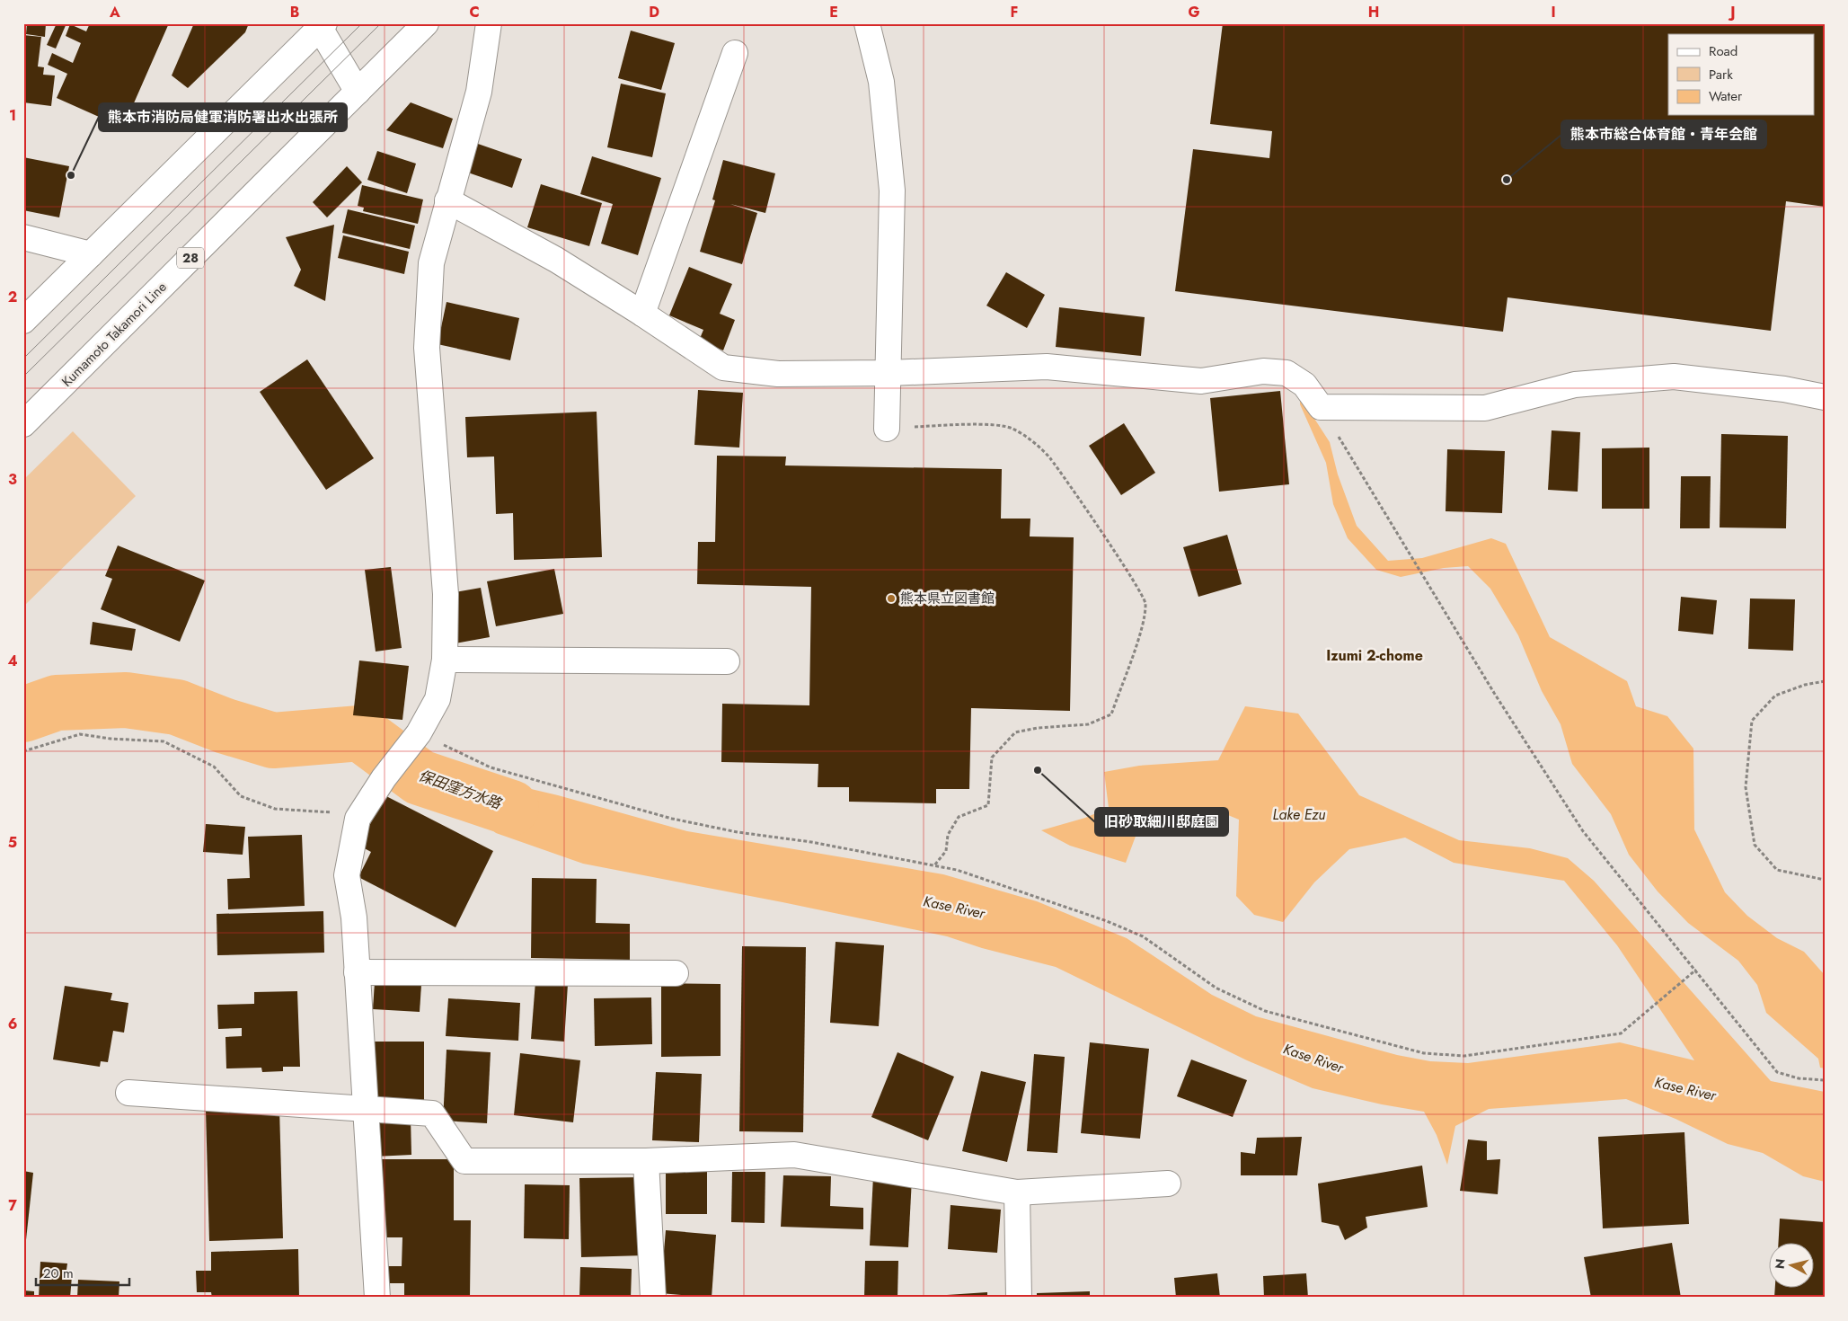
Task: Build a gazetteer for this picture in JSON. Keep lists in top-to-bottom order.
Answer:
{
  "streets": {
    "street": ["28", "Kumamoto Takamori Line"]
  },
  "crossings": [
    ["28", "Kumamoto Takamori Line"]
  ],
  "districts": ["Izumi 2-chome"],
  "water": ["保田窪方水路", "Lake Ezu", "Kase River"],
  "places": [
    "熊本市消防局健軍消防署出水出張所",
    "熊本市総合体育館・青年会館",
    "熊本県立図書館",
    "旧砂取細川邸庭園"
  ],
  "legend": ["Road", "Park", "Water"],
  "scale_bar": "20 m",
  "north": "left",
  "grid": {
    "columns": [
      "A",
      "B",
      "C",
      "D",
      "E",
      "F",
      "G",
      "H",
      "I",
      "J"
    ],
    "rows": [
      "1",
      "2",
      "3",
      "4",
      "5",
      "6",
      "7"
    ]
  }
}
